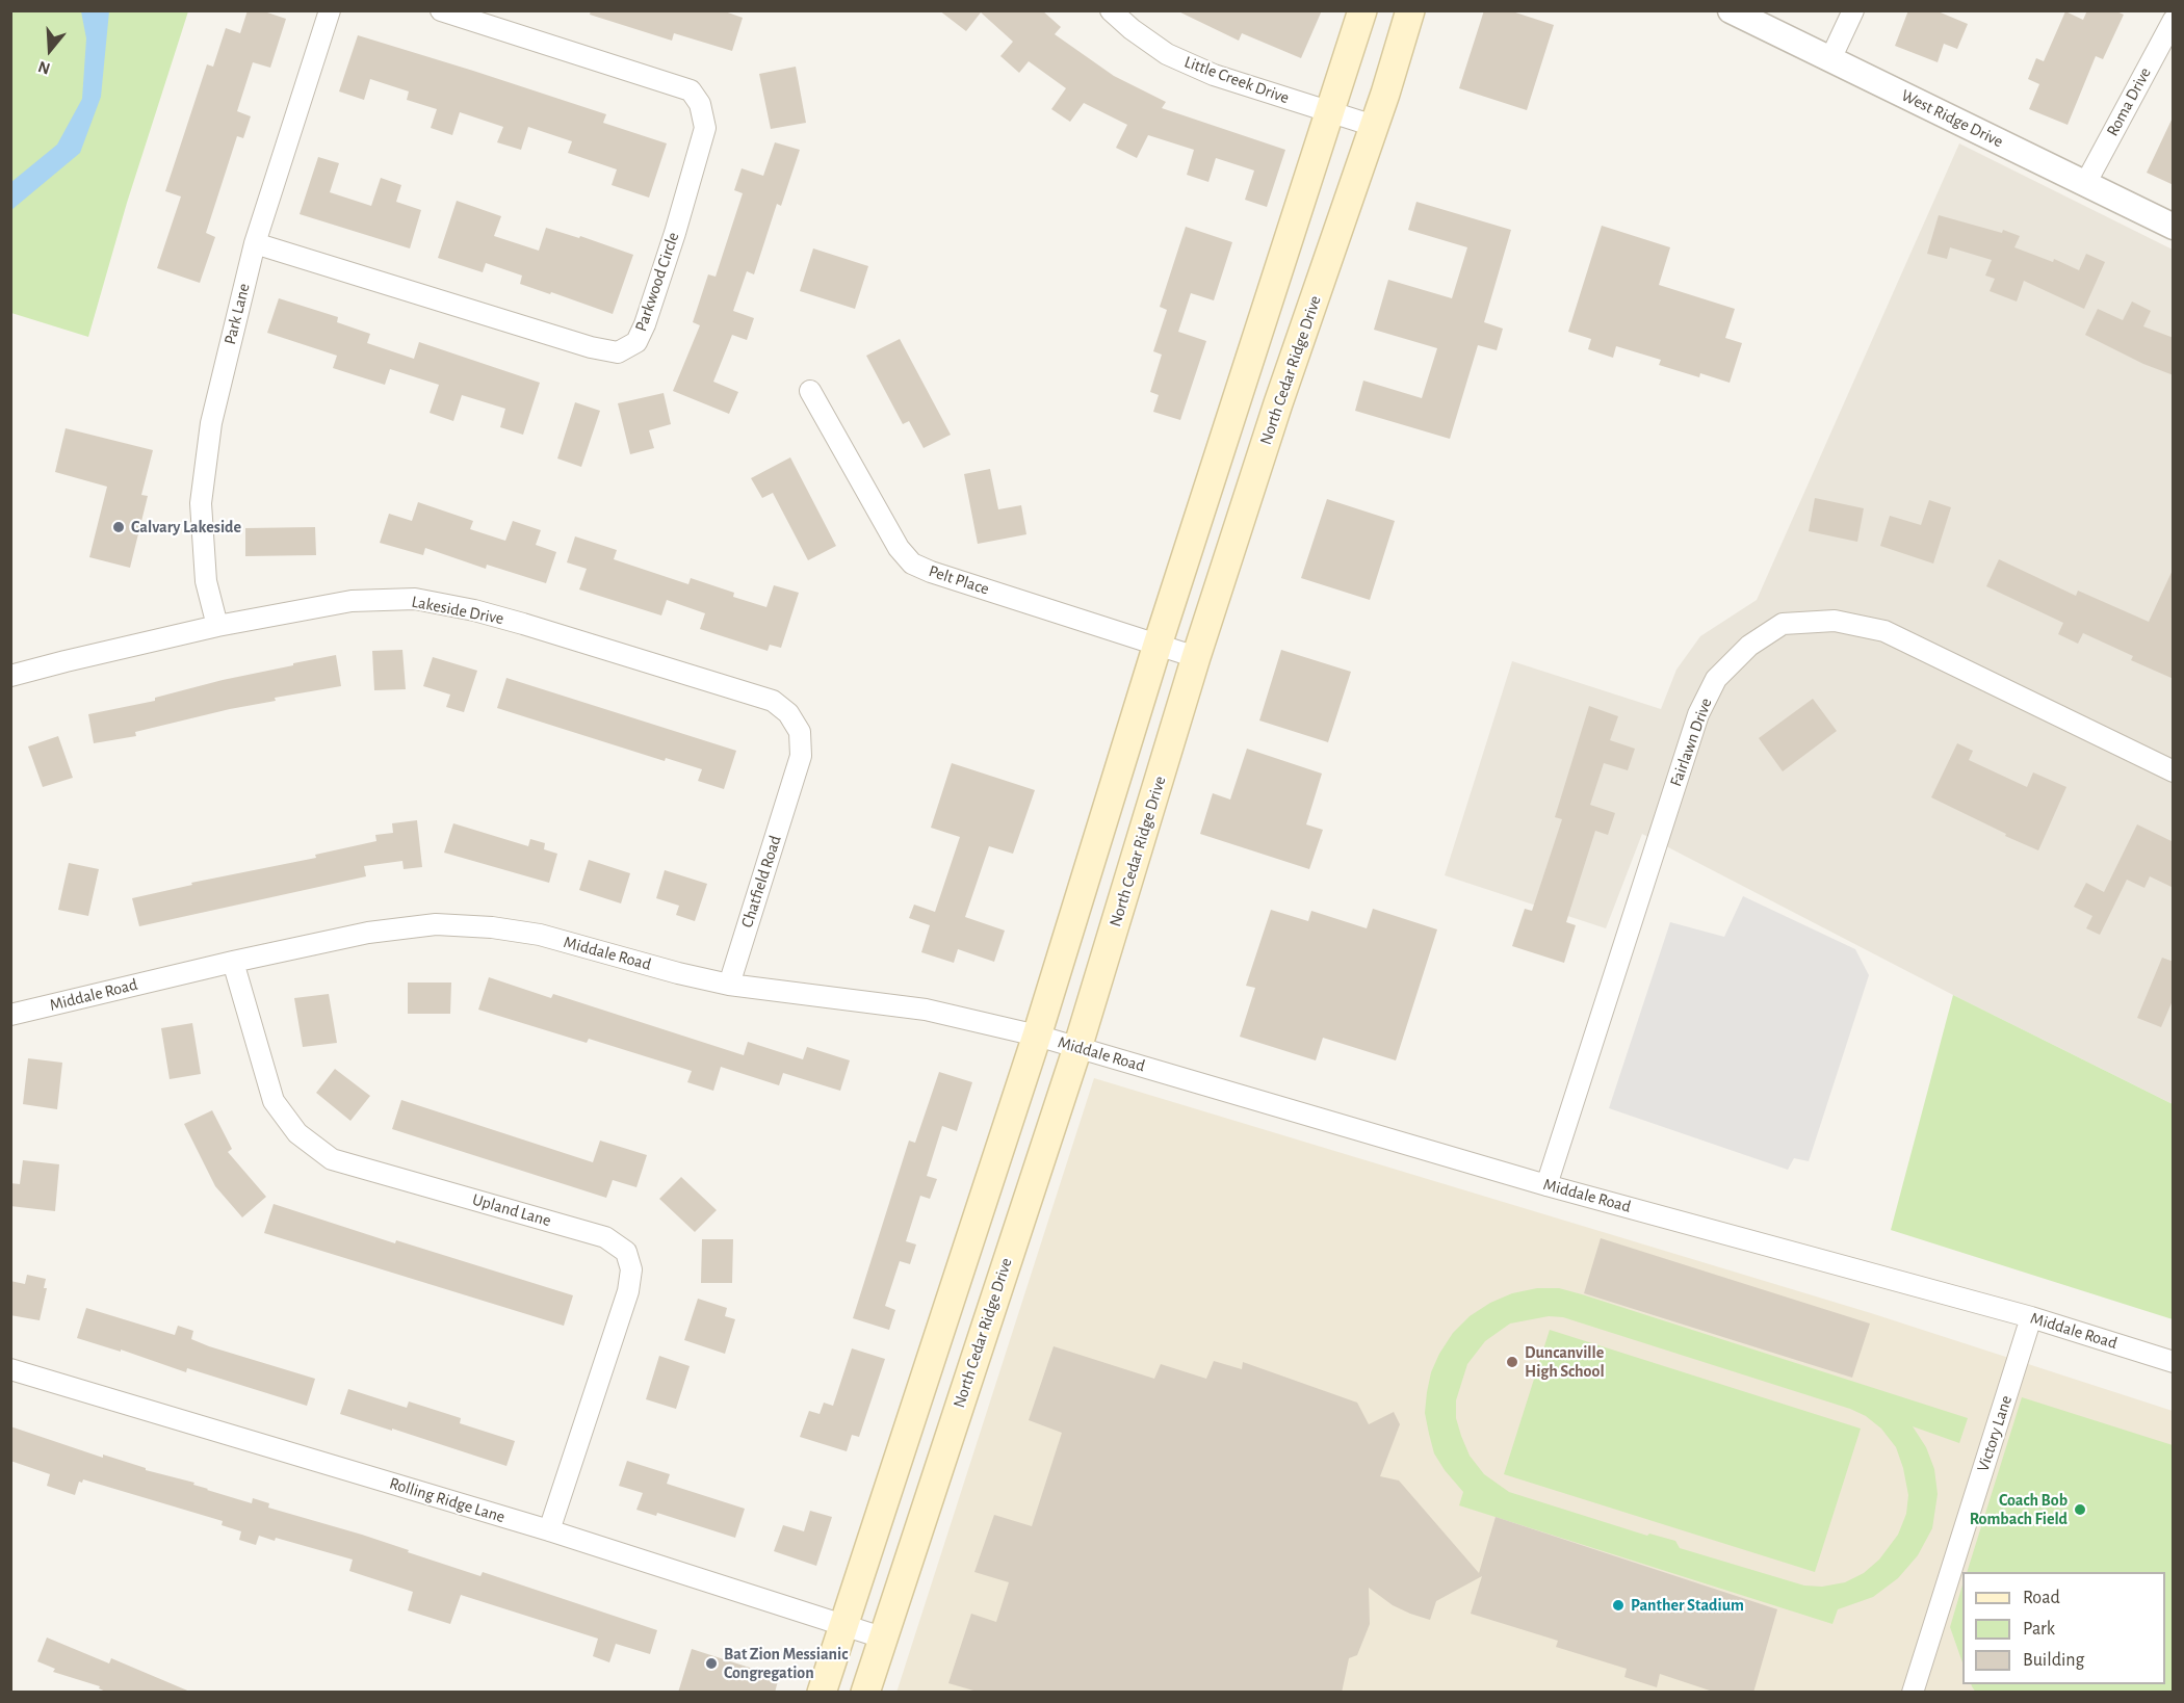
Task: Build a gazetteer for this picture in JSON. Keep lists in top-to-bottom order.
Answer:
{
  "streets": {
    "main road": ["North Cedar Ridge Drive"],
    "street": [
      "Little Creek Drive",
      "Roma Drive",
      "West Ridge Drive",
      "Parkwood Circle",
      "Park Lane",
      "Pelt Place",
      "Lakeside Drive",
      "Fairlawn Drive",
      "Chatfield Road",
      "Middale Road",
      "Upland Lane",
      "Victory Lane",
      "Rolling Ridge Lane"
    ]
  },
  "crossings": [
    ["Little Creek Drive", "North Cedar Ridge Drive"],
    ["Roma Drive", "West Ridge Drive"],
    ["Parkwood Circle", "Park Lane"],
    ["Park Lane", "Lakeside Drive"],
    ["North Cedar Ridge Drive", "Pelt Place"],
    ["North Cedar Ridge Drive", "Middale Road"],
    ["North Cedar Ridge Drive", "Rolling Ridge Lane"],
    ["Lakeside Drive", "Chatfield Road"],
    ["Fairlawn Drive", "Middale Road"],
    ["Chatfield Road", "Middale Road"],
    ["Middale Road", "Upland Lane"],
    ["Middale Road", "Victory Lane"],
    ["Upland Lane", "Rolling Ridge Lane"]
  ],
  "places": [
    "Calvary Lakeside",
    "Duncanville High School",
    "Coach Bob Rombach Field",
    "Panther Stadium",
    "Bat Zion Messianic Congregation"
  ],
  "legend": ["Road", "Park", "Building"],
  "north": "bottom"
}
